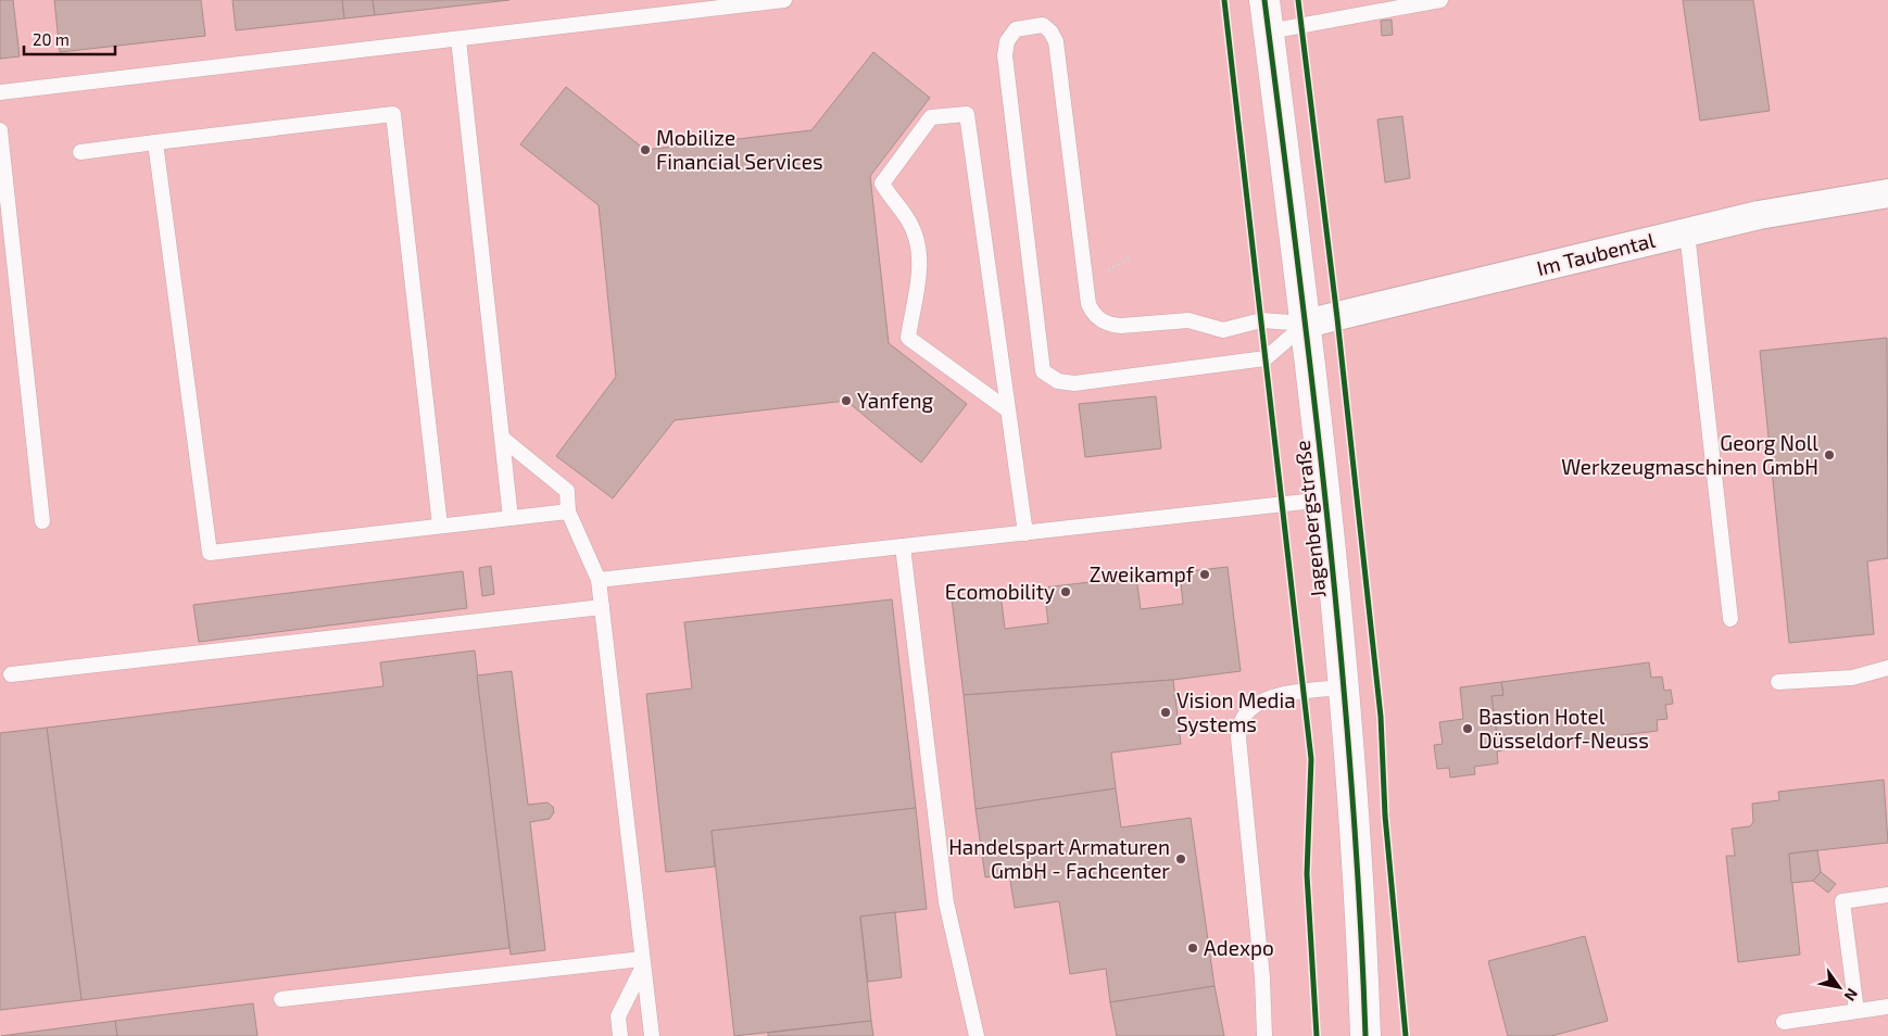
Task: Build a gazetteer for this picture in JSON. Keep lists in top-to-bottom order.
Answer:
{
  "streets": {
    "street": ["Im Taubental", "Jagenbergstraße"]
  },
  "crossings": [
    ["Im Taubental", "Jagenbergstraße"]
  ],
  "places": [
    "Mobilize Financial Services",
    "Yanfeng",
    "Georg Noll Werkzeugmaschinen GmbH",
    "Zweikampf",
    "Ecomobility",
    "Vision Media Systems",
    "Bastion Hotel Düsseldorf-Neuss",
    "Handelspart Armaturen GmbH - Fachcenter",
    "Adexpo"
  ],
  "scale_bar": "20 m",
  "north": "bottom right"
}
